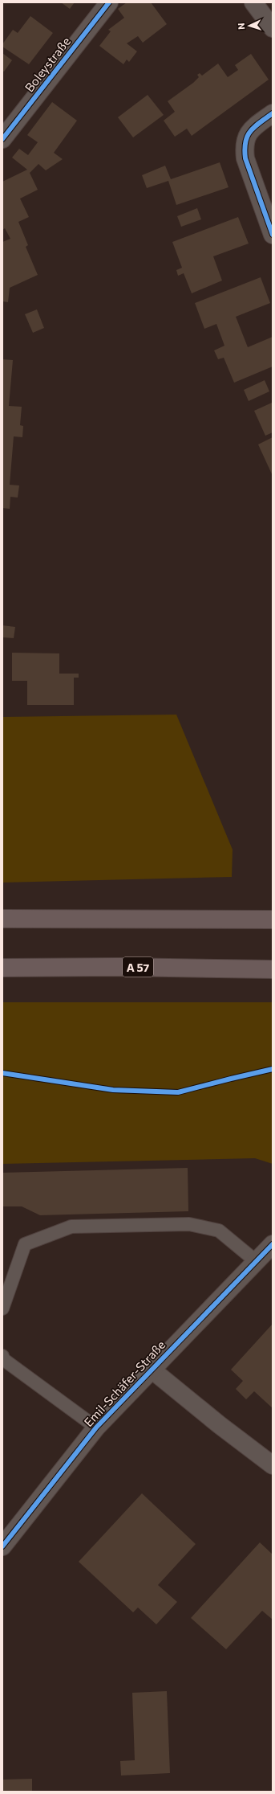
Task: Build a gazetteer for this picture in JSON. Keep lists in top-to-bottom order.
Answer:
{
  "streets": {
    "highway": ["A 57"],
    "street": ["Boleystraße", "Emil-Schäfer-Straße"]
  },
  "north": "left"
}
